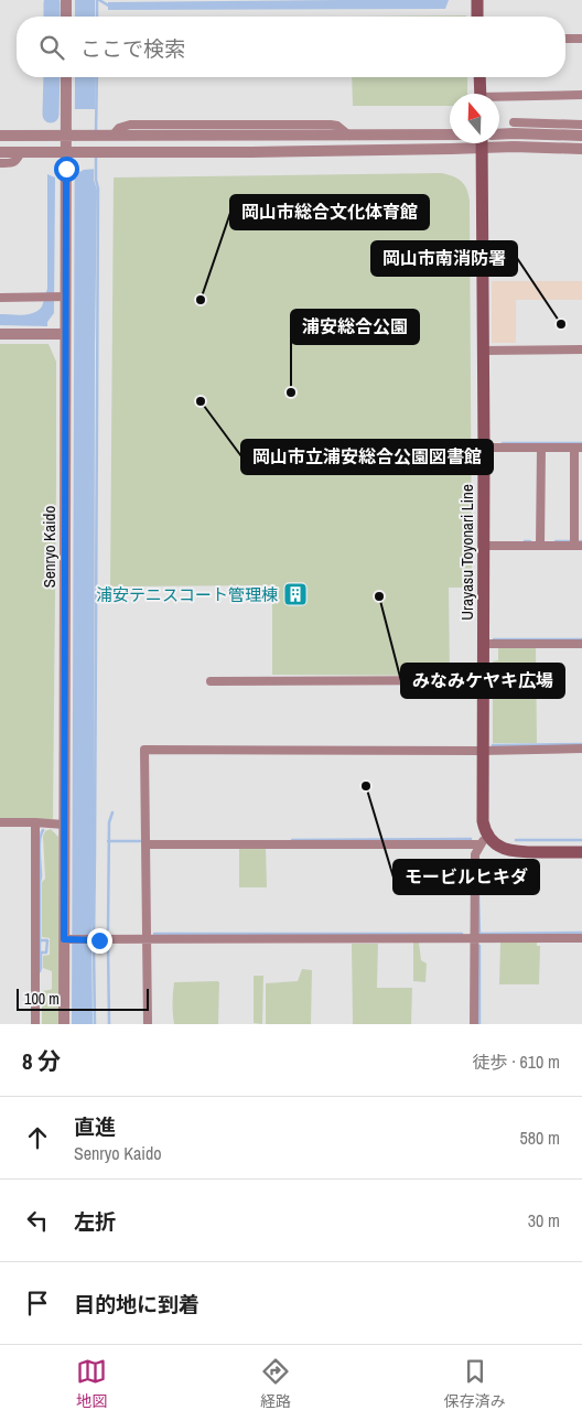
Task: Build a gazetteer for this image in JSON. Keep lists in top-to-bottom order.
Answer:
{
  "streets": {
    "main road": ["Urayasu Toyonari Line"],
    "street": ["Senryo Kaido"]
  },
  "places": {
    "other": [
      "岡山市総合文化体育館",
      "岡山市南消防署",
      "浦安総合公園",
      "岡山市立浦安総合公園図書館",
      "みなみケヤキ広場",
      "モービルヒキダ"
    ],
    "building": ["浦安テニスコート管理棟"]
  },
  "scale_bar": "100 m",
  "north": "top",
  "page": {
    "search": "ここで検索",
    "scale": "100 m",
    "heading": ["8 分", "徒歩 · 610 m"],
    "list": [
      ["直進", "Senryo Kaido", "580 m"],
      ["左折", "30 m"],
      "目的地に到着"
    ],
    "nav": ["地図", "経路", "保存済み"]
  }
}
